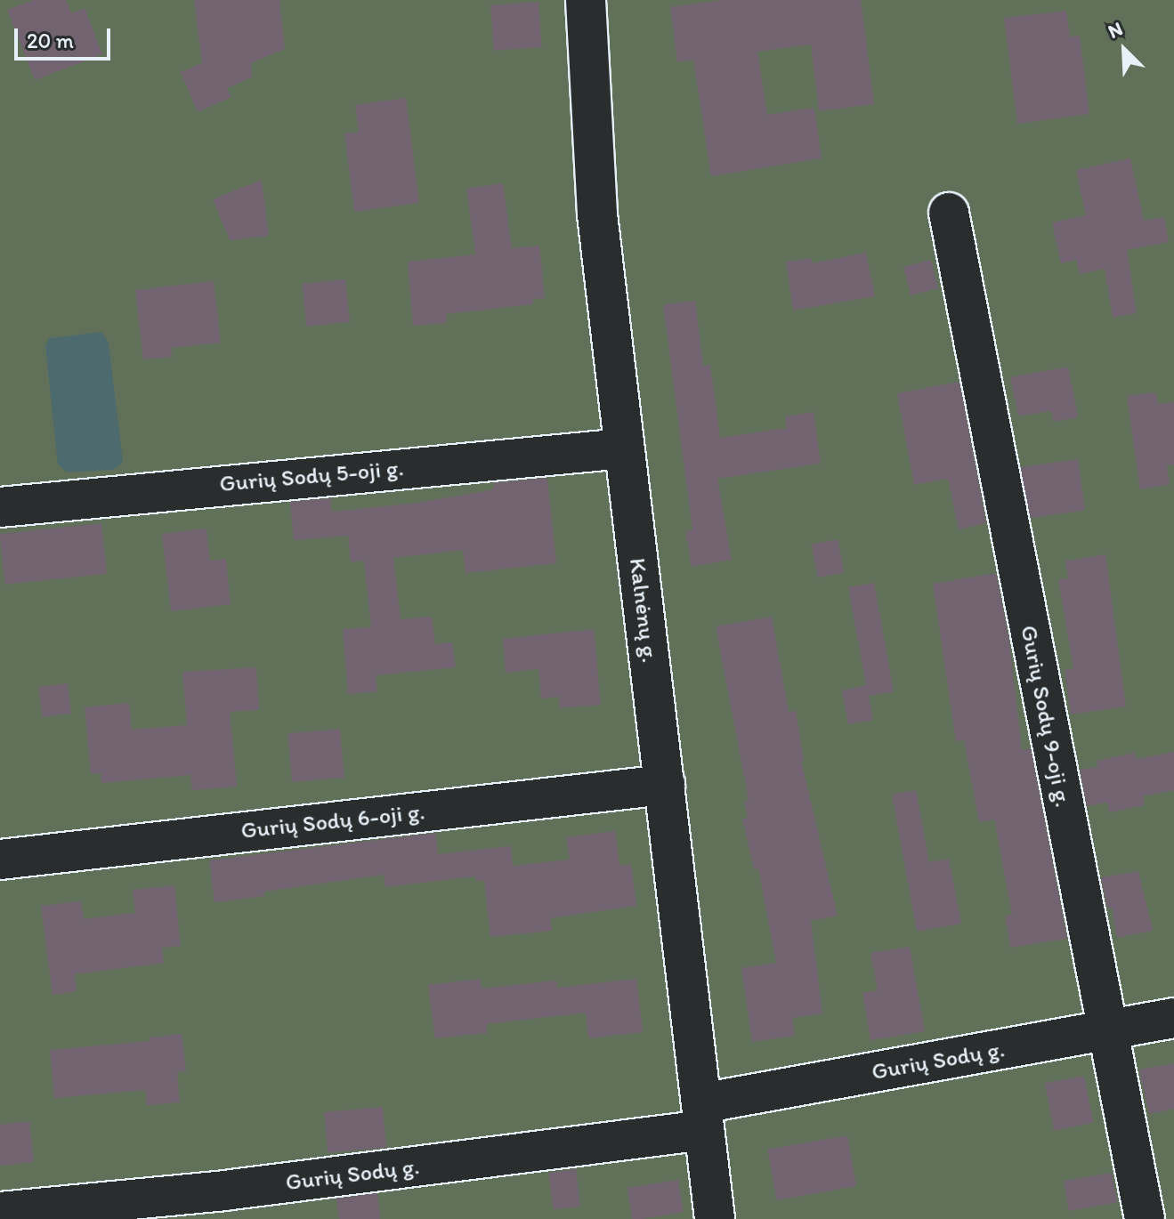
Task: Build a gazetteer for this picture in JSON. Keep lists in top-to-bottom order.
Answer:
{
  "streets": {
    "street": [
      "Gurių Sodų 5-oji g.",
      "Kalnėnų g.",
      "Gurių Sodų 9-oji g.",
      "Gurių Sodų 6-oji g.",
      "Gurių Sodų g."
    ]
  },
  "crossings": [
    ["Gurių Sodų 5-oji g.", "Kalnėnų g."],
    ["Kalnėnų g.", "Gurių Sodų 6-oji g."],
    ["Kalnėnų g.", "Gurių Sodų g."],
    ["Gurių Sodų 9-oji g.", "Gurių Sodų g."]
  ],
  "scale_bar": "20 m",
  "north": "top left"
}
